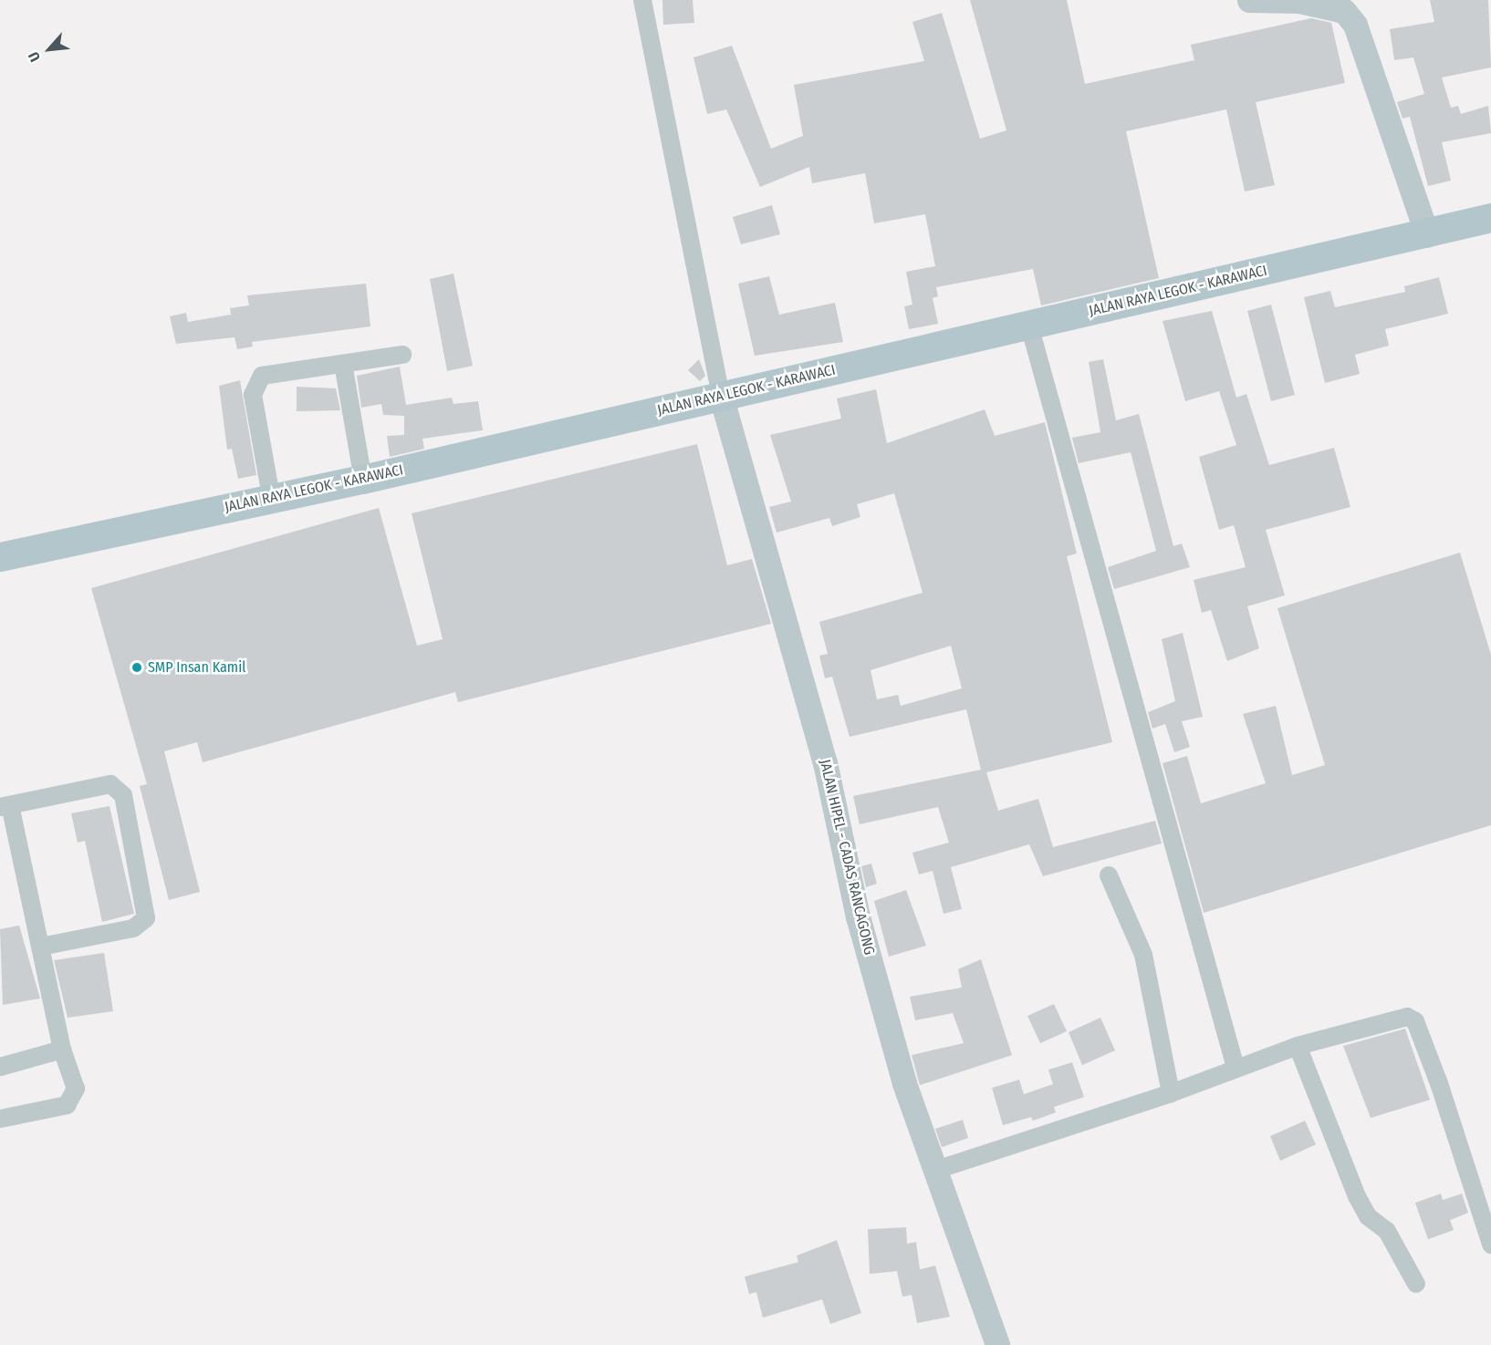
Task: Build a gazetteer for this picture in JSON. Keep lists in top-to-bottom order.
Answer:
{
  "streets": {
    "main road": ["JALAN RAYA LEGOK - KARAWACI"],
    "street": ["JALAN HIPEL - CADAS RANCAGONG"]
  },
  "crossings": [
    ["JALAN RAYA LEGOK - KARAWACI", "JALAN HIPEL - CADAS RANCAGONG"]
  ],
  "places": ["SMP Insan Kamil"],
  "north": "bottom left"
}
